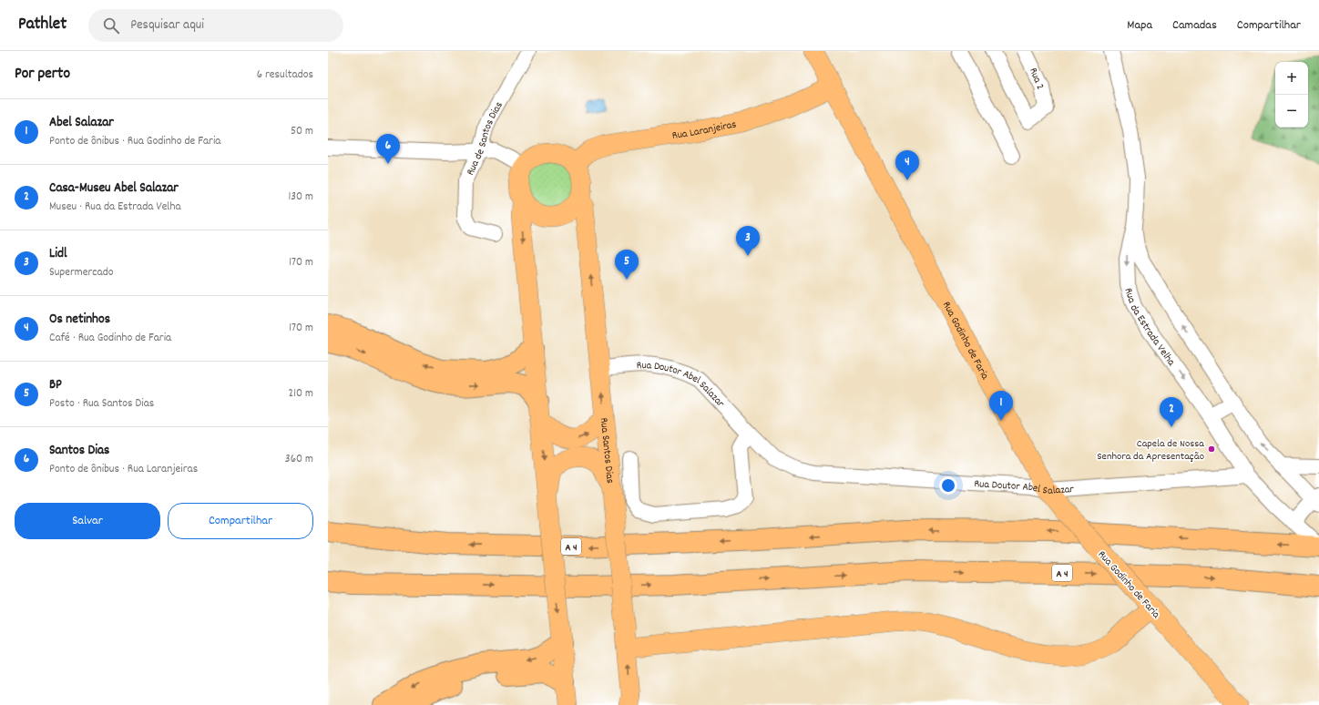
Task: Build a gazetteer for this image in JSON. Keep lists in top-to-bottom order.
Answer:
{
  "streets": {
    "highway": ["A 4"],
    "main road": ["Rua Laranjeiras", "Rua Godinho de Faria", "Rua Santos Dias"],
    "street": [
      "Rua 2",
      "Rua de Santos Dias",
      "Rua da Estrada Velha",
      "Rua Doutor Abel Salazar"
    ]
  },
  "crossings": [
    ["Rua Laranjeiras", "Rua Godinho de Faria"],
    ["Rua Laranjeiras", "Rua Santos Dias"],
    ["Rua da Estrada Velha", "Rua Doutor Abel Salazar"],
    ["Rua da Estrada Velha", "A 4"],
    ["Rua Godinho de Faria", "Rua Doutor Abel Salazar"],
    ["Rua Doutor Abel Salazar", "Rua Santos Dias"]
  ],
  "places": ["Capela de Nossa Senhora da Apresentação"],
  "page": {
    "header": "Pathlet",
    "search": "Pesquisar aqui",
    "nav": ["Mapa", "Camadas", "Compartilhar"],
    "heading": ["Por perto", "6 resultados"],
    "map_buttons": ["+", "−"],
    "list": [
      {
        "mark": "1",
        "name": "Abel Salazar",
        "note": "Ponto de ônibus · Rua Godinho de Faria",
        "value": "50 m"
      },
      {
        "mark": "2",
        "name": "Casa-Museu Abel Salazar",
        "note": "Museu · Rua da Estrada Velha",
        "value": "130 m"
      },
      {
        "mark": "3",
        "name": "Lidl",
        "note": "Supermercado",
        "value": "170 m"
      },
      {
        "mark": "4",
        "name": "Os netinhos",
        "note": "Café · Rua Godinho de Faria",
        "value": "170 m"
      },
      {
        "mark": "5",
        "name": "BP",
        "note": "Posto · Rua Santos Dias",
        "value": "210 m"
      },
      {
        "mark": "6",
        "name": "Santos Dias",
        "note": "Ponto de ônibus · Rua Laranjeiras",
        "value": "360 m"
      }
    ],
    "pins": [
      "6",
      "4",
      "3",
      "5",
      "1",
      "2"
    ],
    "buttons": ["Salvar", "Compartilhar"]
  }
}
